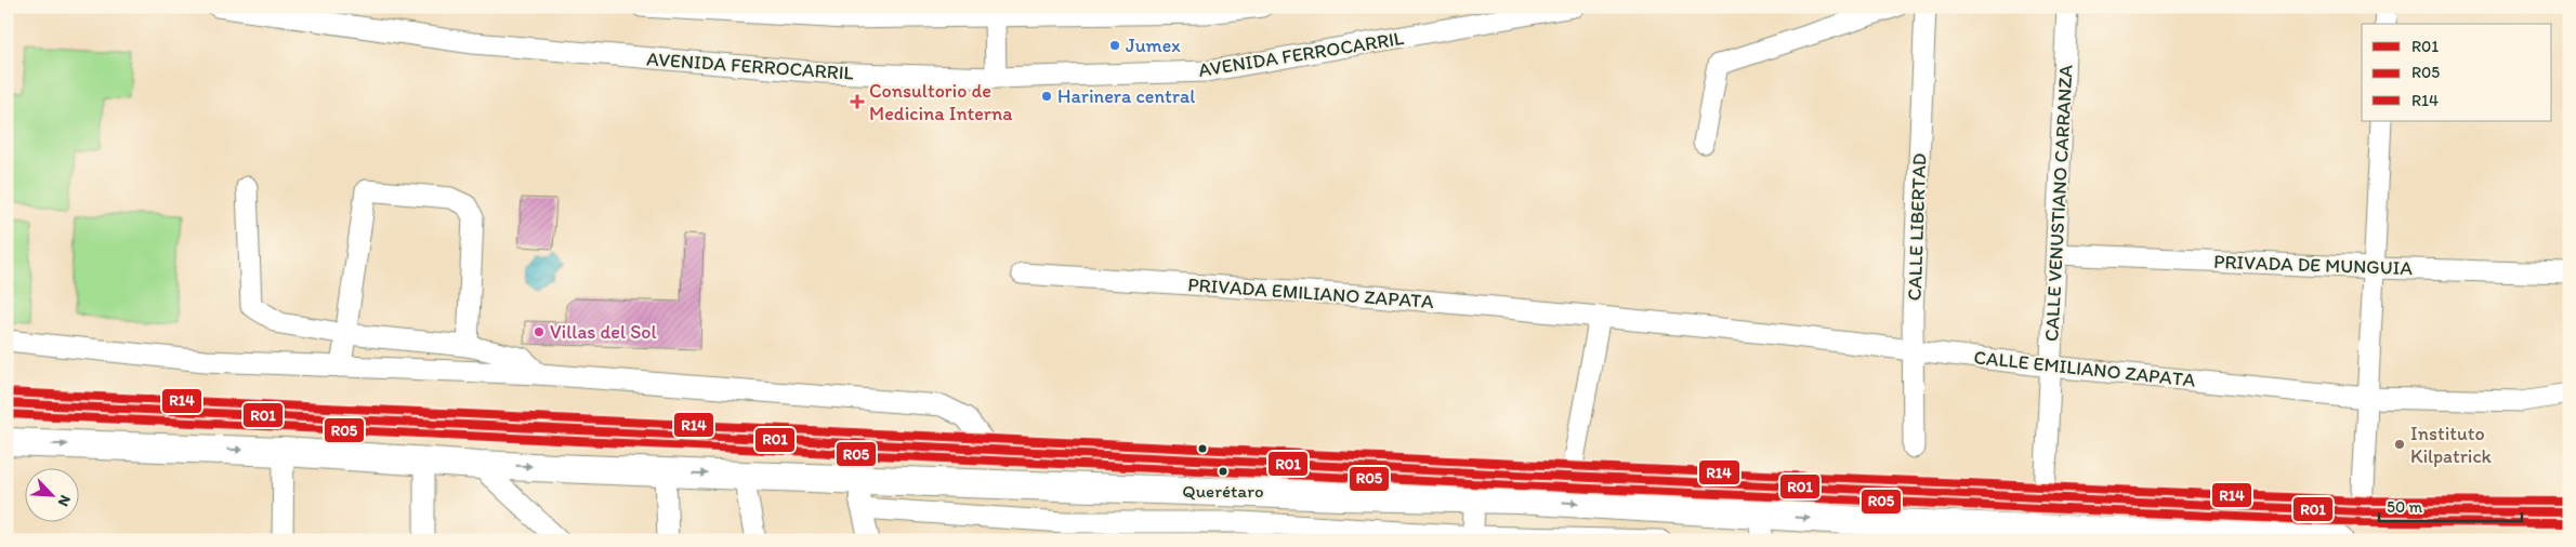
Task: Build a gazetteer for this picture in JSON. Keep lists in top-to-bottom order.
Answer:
{
  "streets": {
    "street": [
      "AVENIDA FERROCARRIL",
      "CALLE VENUSTIANO CARRANZA",
      "CALLE LIBERTAD",
      "PRIVADA DE MUNGUIA",
      "PRIVADA EMILIANO ZAPATA",
      "CALLE EMILIANO ZAPATA"
    ]
  },
  "crossings": [
    ["CALLE VENUSTIANO CARRANZA", "PRIVADA DE MUNGUIA"],
    ["CALLE VENUSTIANO CARRANZA", "CALLE EMILIANO ZAPATA"],
    ["CALLE LIBERTAD", "CALLE EMILIANO ZAPATA"],
    ["PRIVADA EMILIANO ZAPATA", "CALLE EMILIANO ZAPATA"]
  ],
  "places": {
    "other": [
      "Jumex",
      "Harinera central",
      "Villas del Sol",
      "Instituto Kilpatrick",
      "Querétaro"
    ],
    "health": ["Consultorio de Medicina Interna"]
  },
  "lines": ["transit line R14", "transit line R01", "transit line R05"],
  "legend": ["R01", "R05", "R14"],
  "scale_bar": "50 m",
  "north": "bottom right"
}
